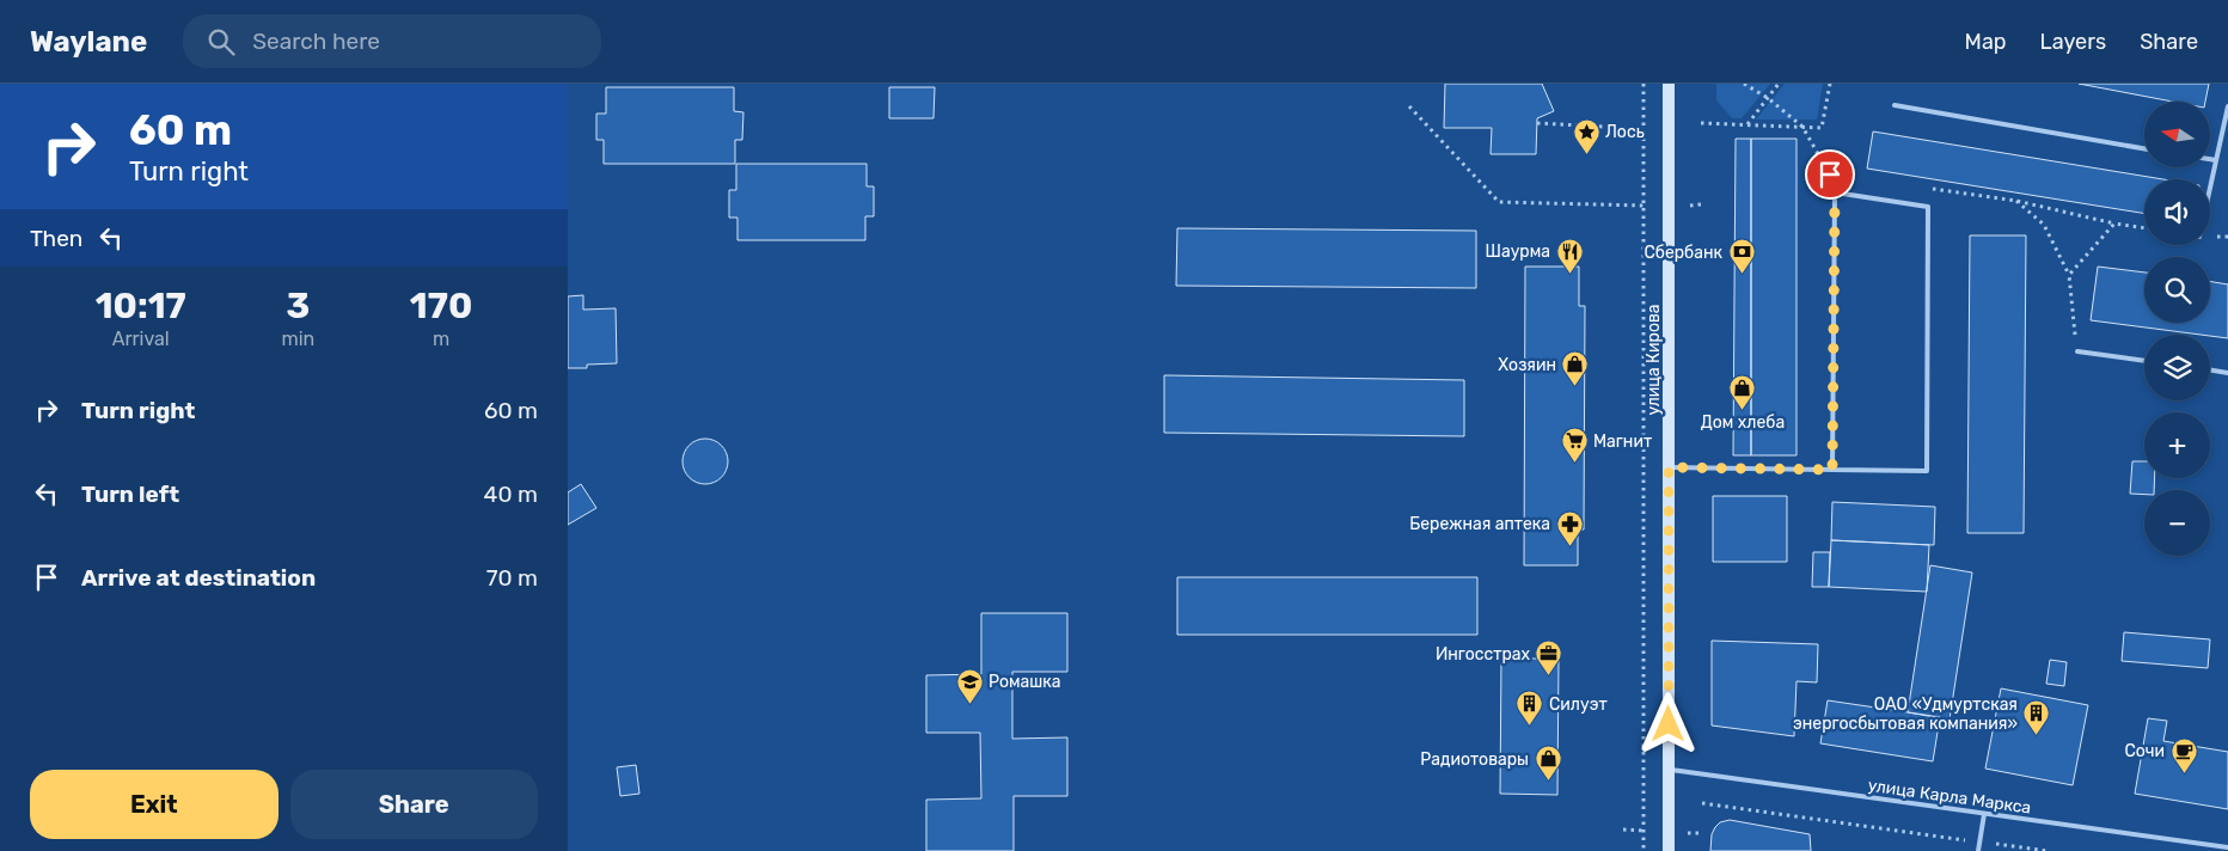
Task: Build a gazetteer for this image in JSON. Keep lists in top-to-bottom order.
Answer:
{
  "streets": {
    "main road": ["улица Кирова"],
    "lane": ["улица Карла Маркса"]
  },
  "crossings": [
    ["улица Кирова", "улица Карла Маркса"]
  ],
  "places": {
    "place": ["Лось"],
    "restaurant": ["Шаурма"],
    "bank": ["Сбербанк"],
    "shop": ["Хозяин", "Дом хлеба", "Радиотовары"],
    "supermarket": ["Магнит"],
    "pharmacy": ["Бережная аптека"],
    "office": ["Ингосстрах"],
    "school or university": ["Ромашка"],
    "building": ["Силуэт", "ОАО «Удмуртская энергосбытовая компания»"],
    "cafe": ["Сочи"]
  },
  "north": "left",
  "page": {
    "header": "Waylane",
    "search": "Search here",
    "nav": ["Map", "Layers", "Share"],
    "turn": ["60 m", "Turn right"],
    "map_buttons": ["+", "−"],
    "then": "Then",
    "eta": [
      "10:17",
      "Arrival",
      "3",
      "min",
      "170",
      "m"
    ],
    "list": [
      {
        "name": "Turn right",
        "value": "60 m"
      },
      {
        "name": "Turn left",
        "value": "40 m"
      },
      {
        "name": "Arrive at destination",
        "value": "70 m"
      }
    ],
    "buttons": ["Exit", "Share"]
  }
}
